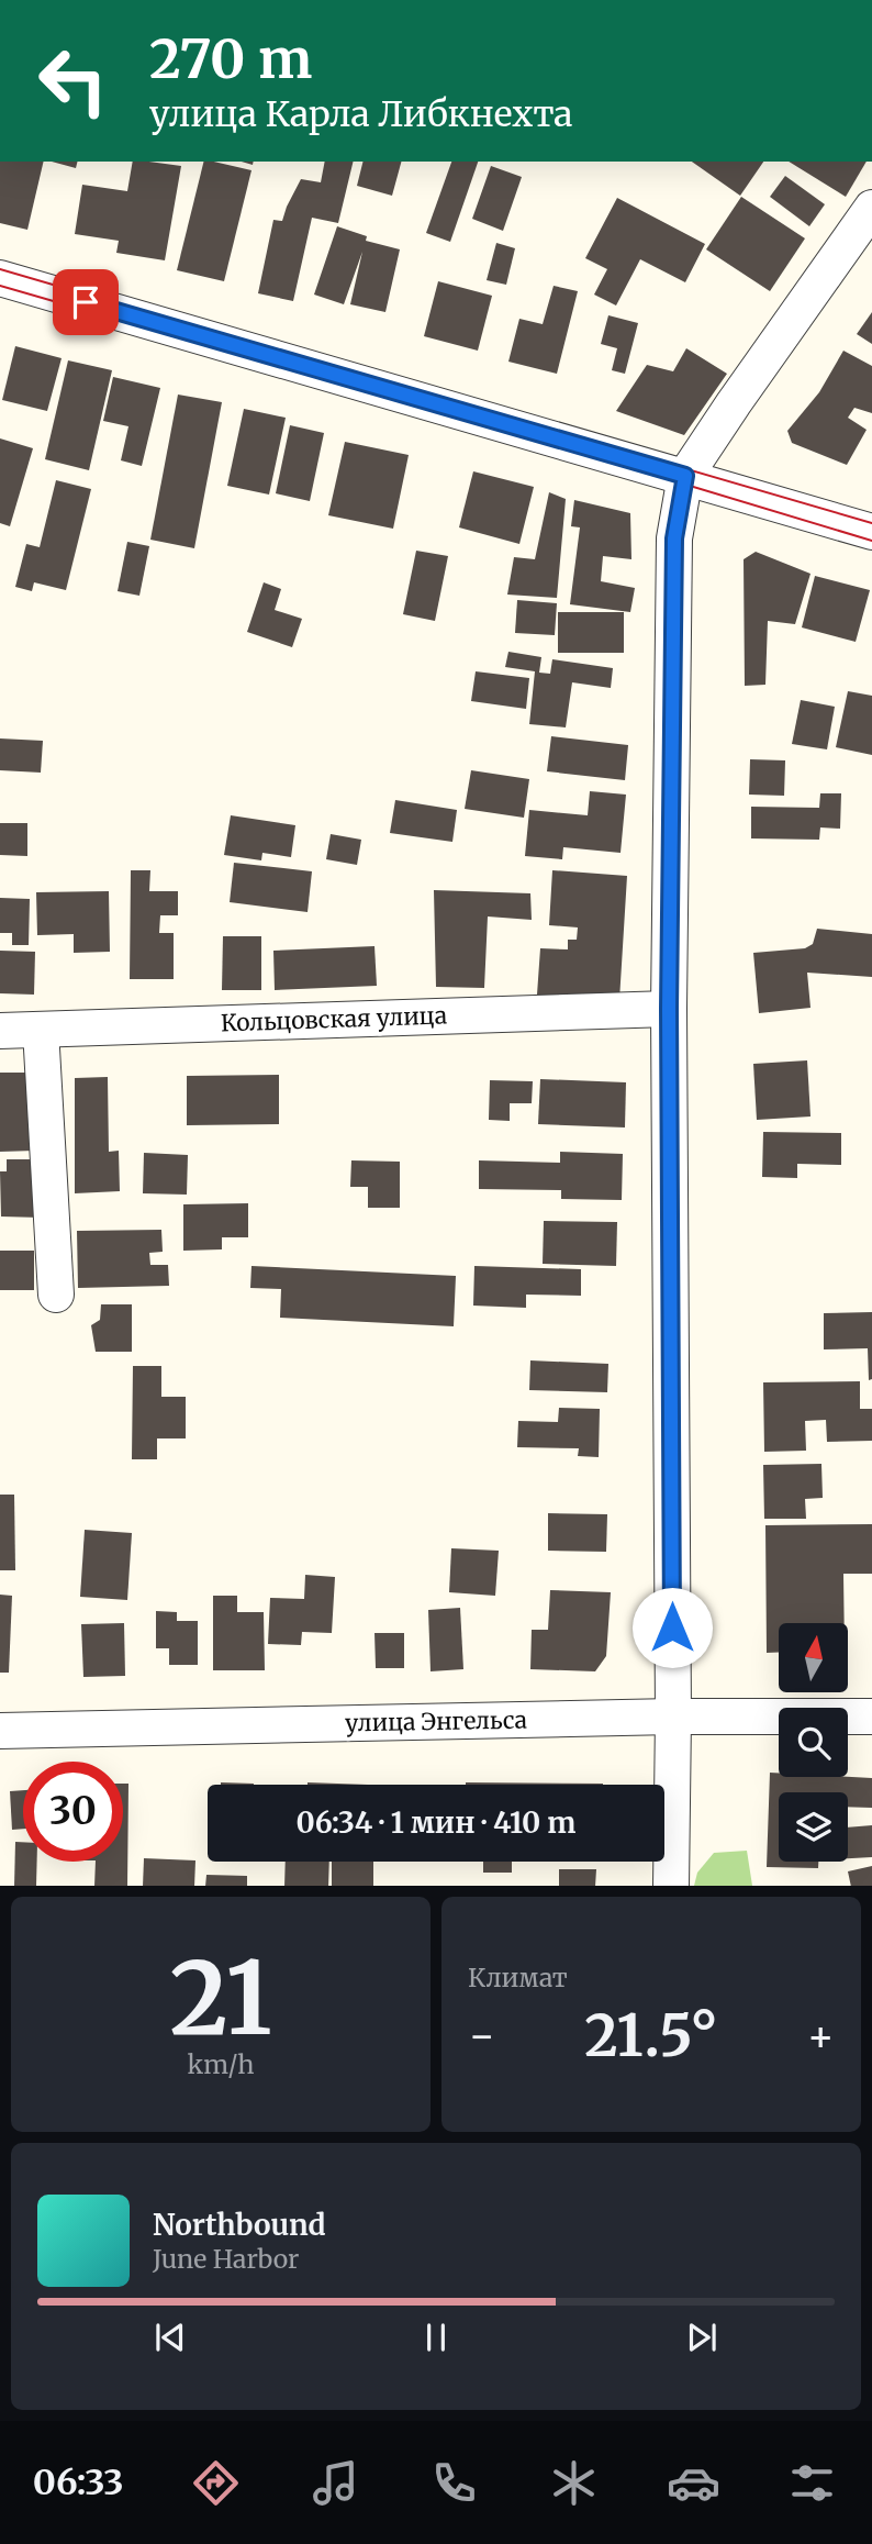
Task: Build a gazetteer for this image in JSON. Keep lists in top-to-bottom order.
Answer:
{
  "streets": {
    "street": ["Кольцовская улица", "улица Энгельса"]
  },
  "north": "top",
  "page": {
    "turn": ["270 m", "улица Карла Либкнехта"],
    "limit": "30",
    "trip": "06:34 · 1 мин · 410 m",
    "tile": [
      ["21", "km/h"],
      "Климат"
    ],
    "heat": ["−", "21.5°", "+"],
    "song": ["Northbound", "June Harbor"],
    "tabs": "06:33"
  }
}
